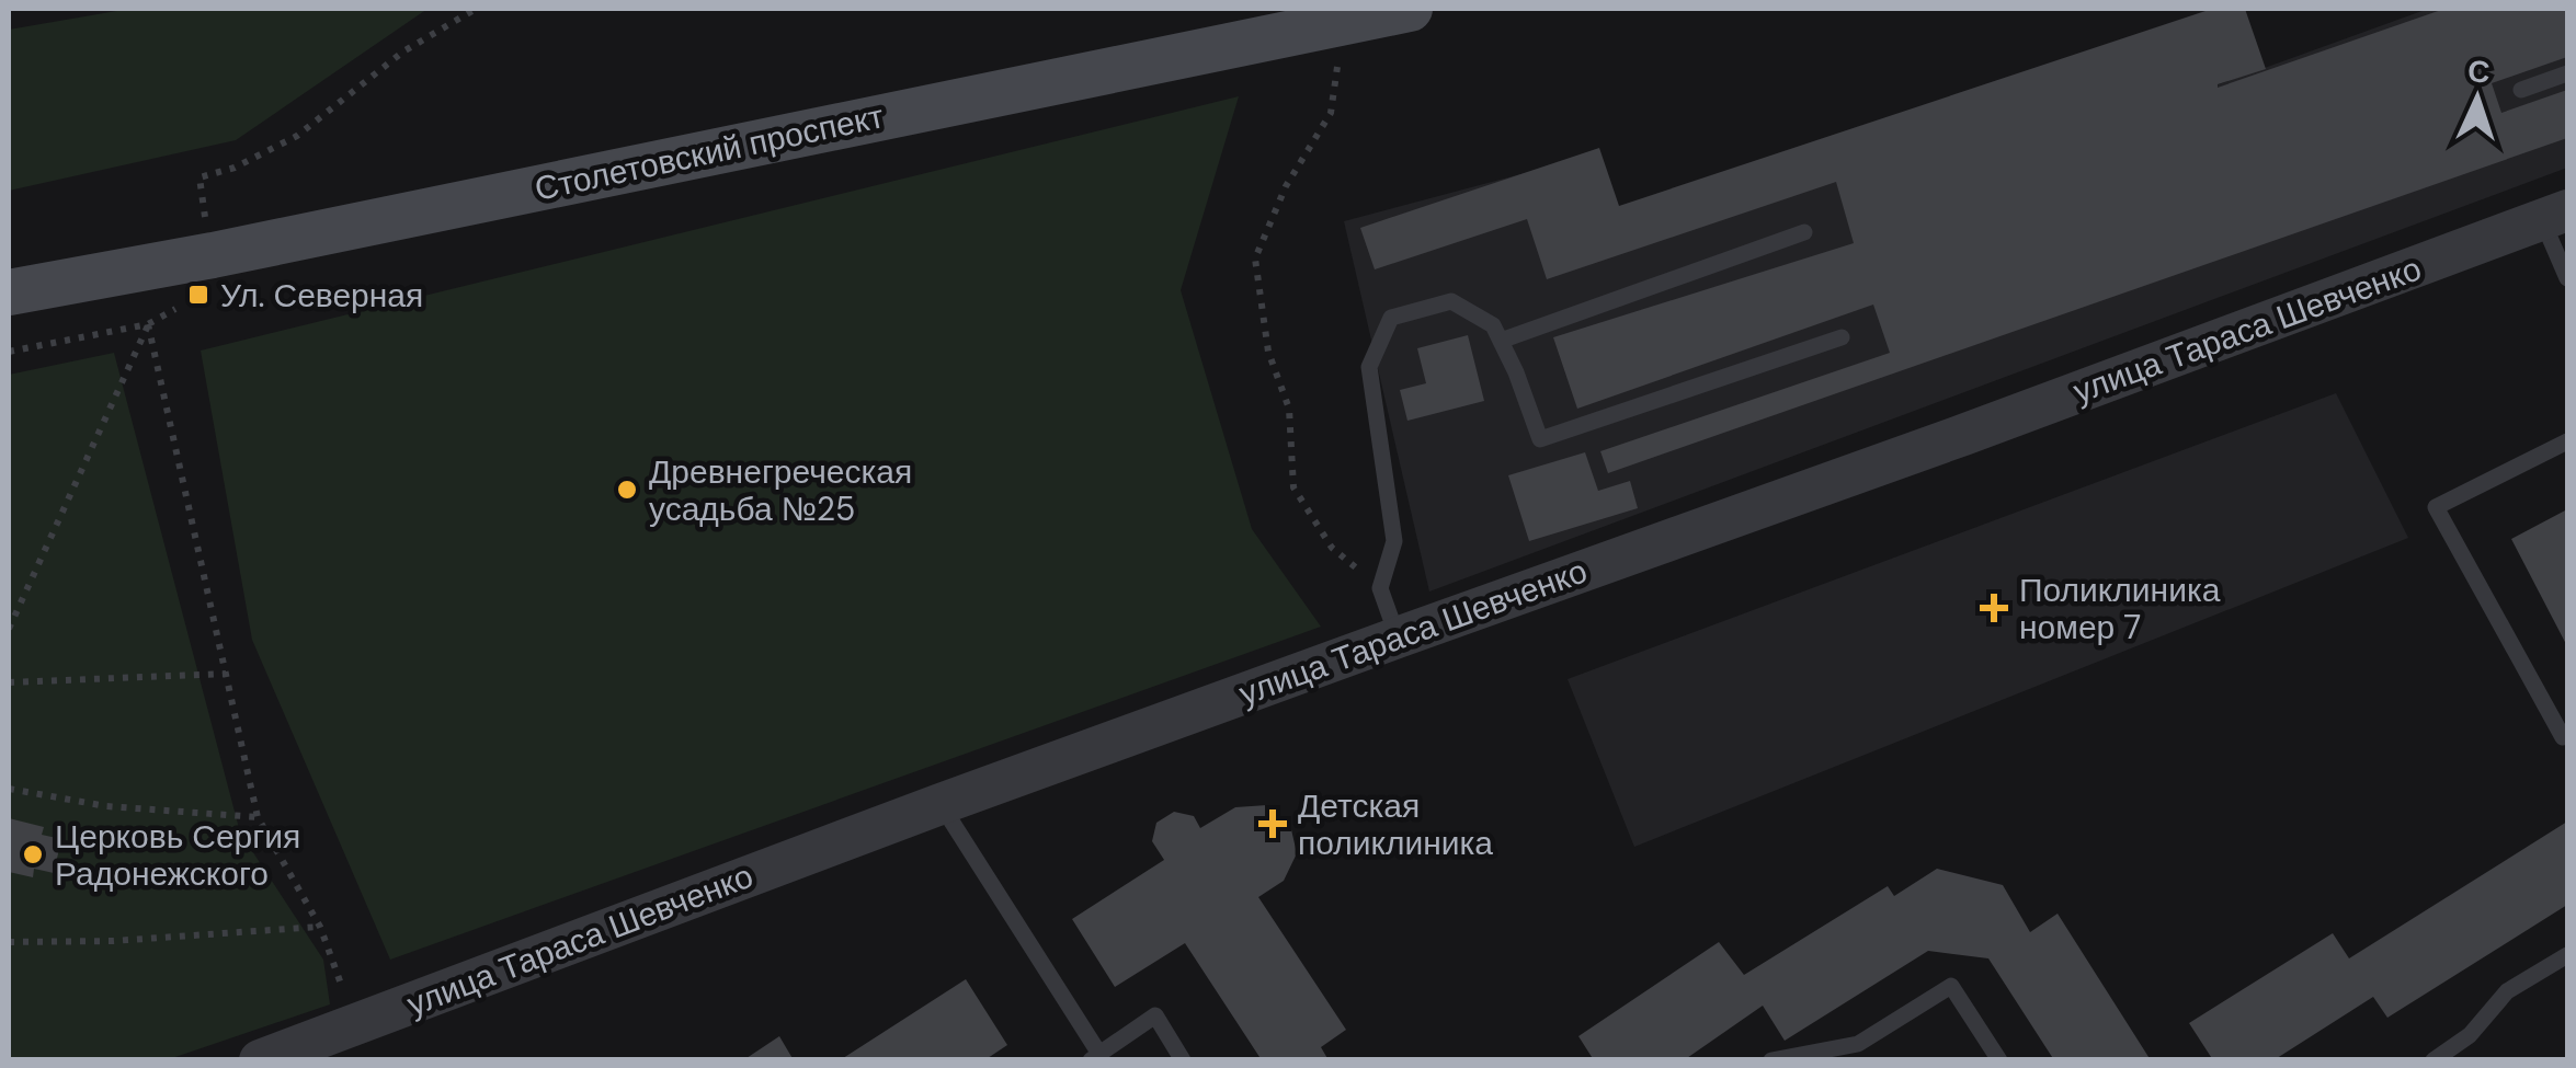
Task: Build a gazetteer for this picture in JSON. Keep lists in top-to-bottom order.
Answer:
{
  "streets": {
    "main road": ["Столетовский проспект"],
    "street": ["улица Тараса Шевченко"]
  },
  "places": {
    "transit": ["Ул. Северная"],
    "other": ["Древнегреческая усадьба №25", "Церковь Сергия Радонежского"],
    "health": ["Поликлиника номер 7", "Детская поликлиника"]
  },
  "north": "top"
}
